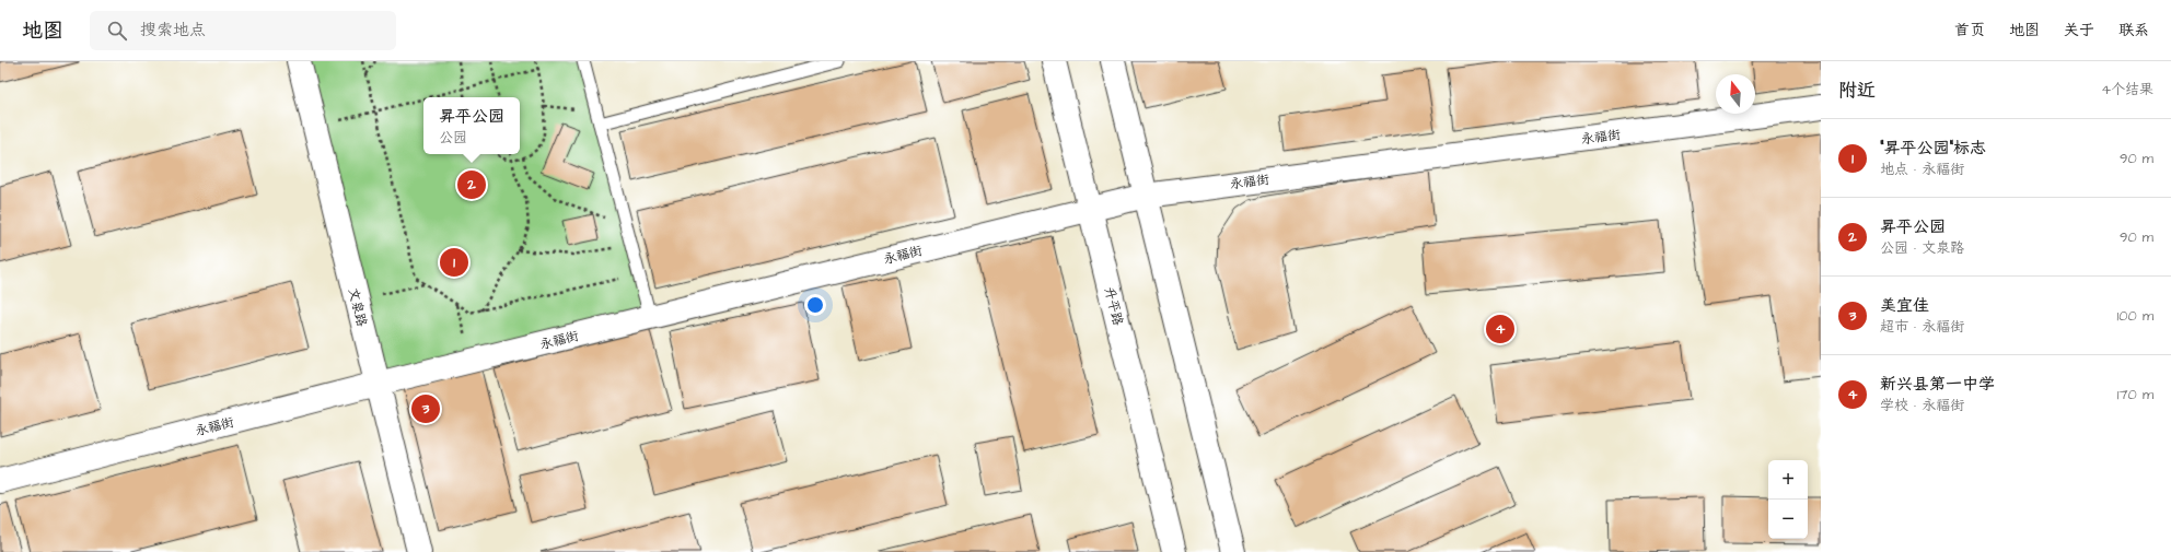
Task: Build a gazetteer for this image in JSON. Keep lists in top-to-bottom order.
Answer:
{
  "streets": {
    "street": ["永福街", "升平路", "文泉路"]
  },
  "crossings": [
    ["永福街", "升平路"],
    ["永福街", "文泉路"]
  ],
  "north": "top",
  "page": {
    "header": "地图",
    "search": "搜索地点",
    "nav": [
      "首页",
      "地图",
      "关于",
      "联系"
    ],
    "heading": ["附近", "4个结果"],
    "popup": ["昇平公园", "公园"],
    "list": [
      {
        "mark": "1",
        "name": "“昇平公园”标志",
        "note": "地点 · 永福街",
        "value": "90 m"
      },
      {
        "mark": "2",
        "name": "昇平公园",
        "note": "公园 · 文泉路",
        "value": "90 m"
      },
      {
        "mark": "3",
        "name": "美宜佳",
        "note": "超市 · 永福街",
        "value": "100 m"
      },
      {
        "mark": "4",
        "name": "新兴县第一中学",
        "note": "学校 · 永福街",
        "value": "170 m"
      }
    ],
    "pins": [
      "2",
      "1",
      "4",
      "3"
    ],
    "map_buttons": ["+", "−"]
  }
}
